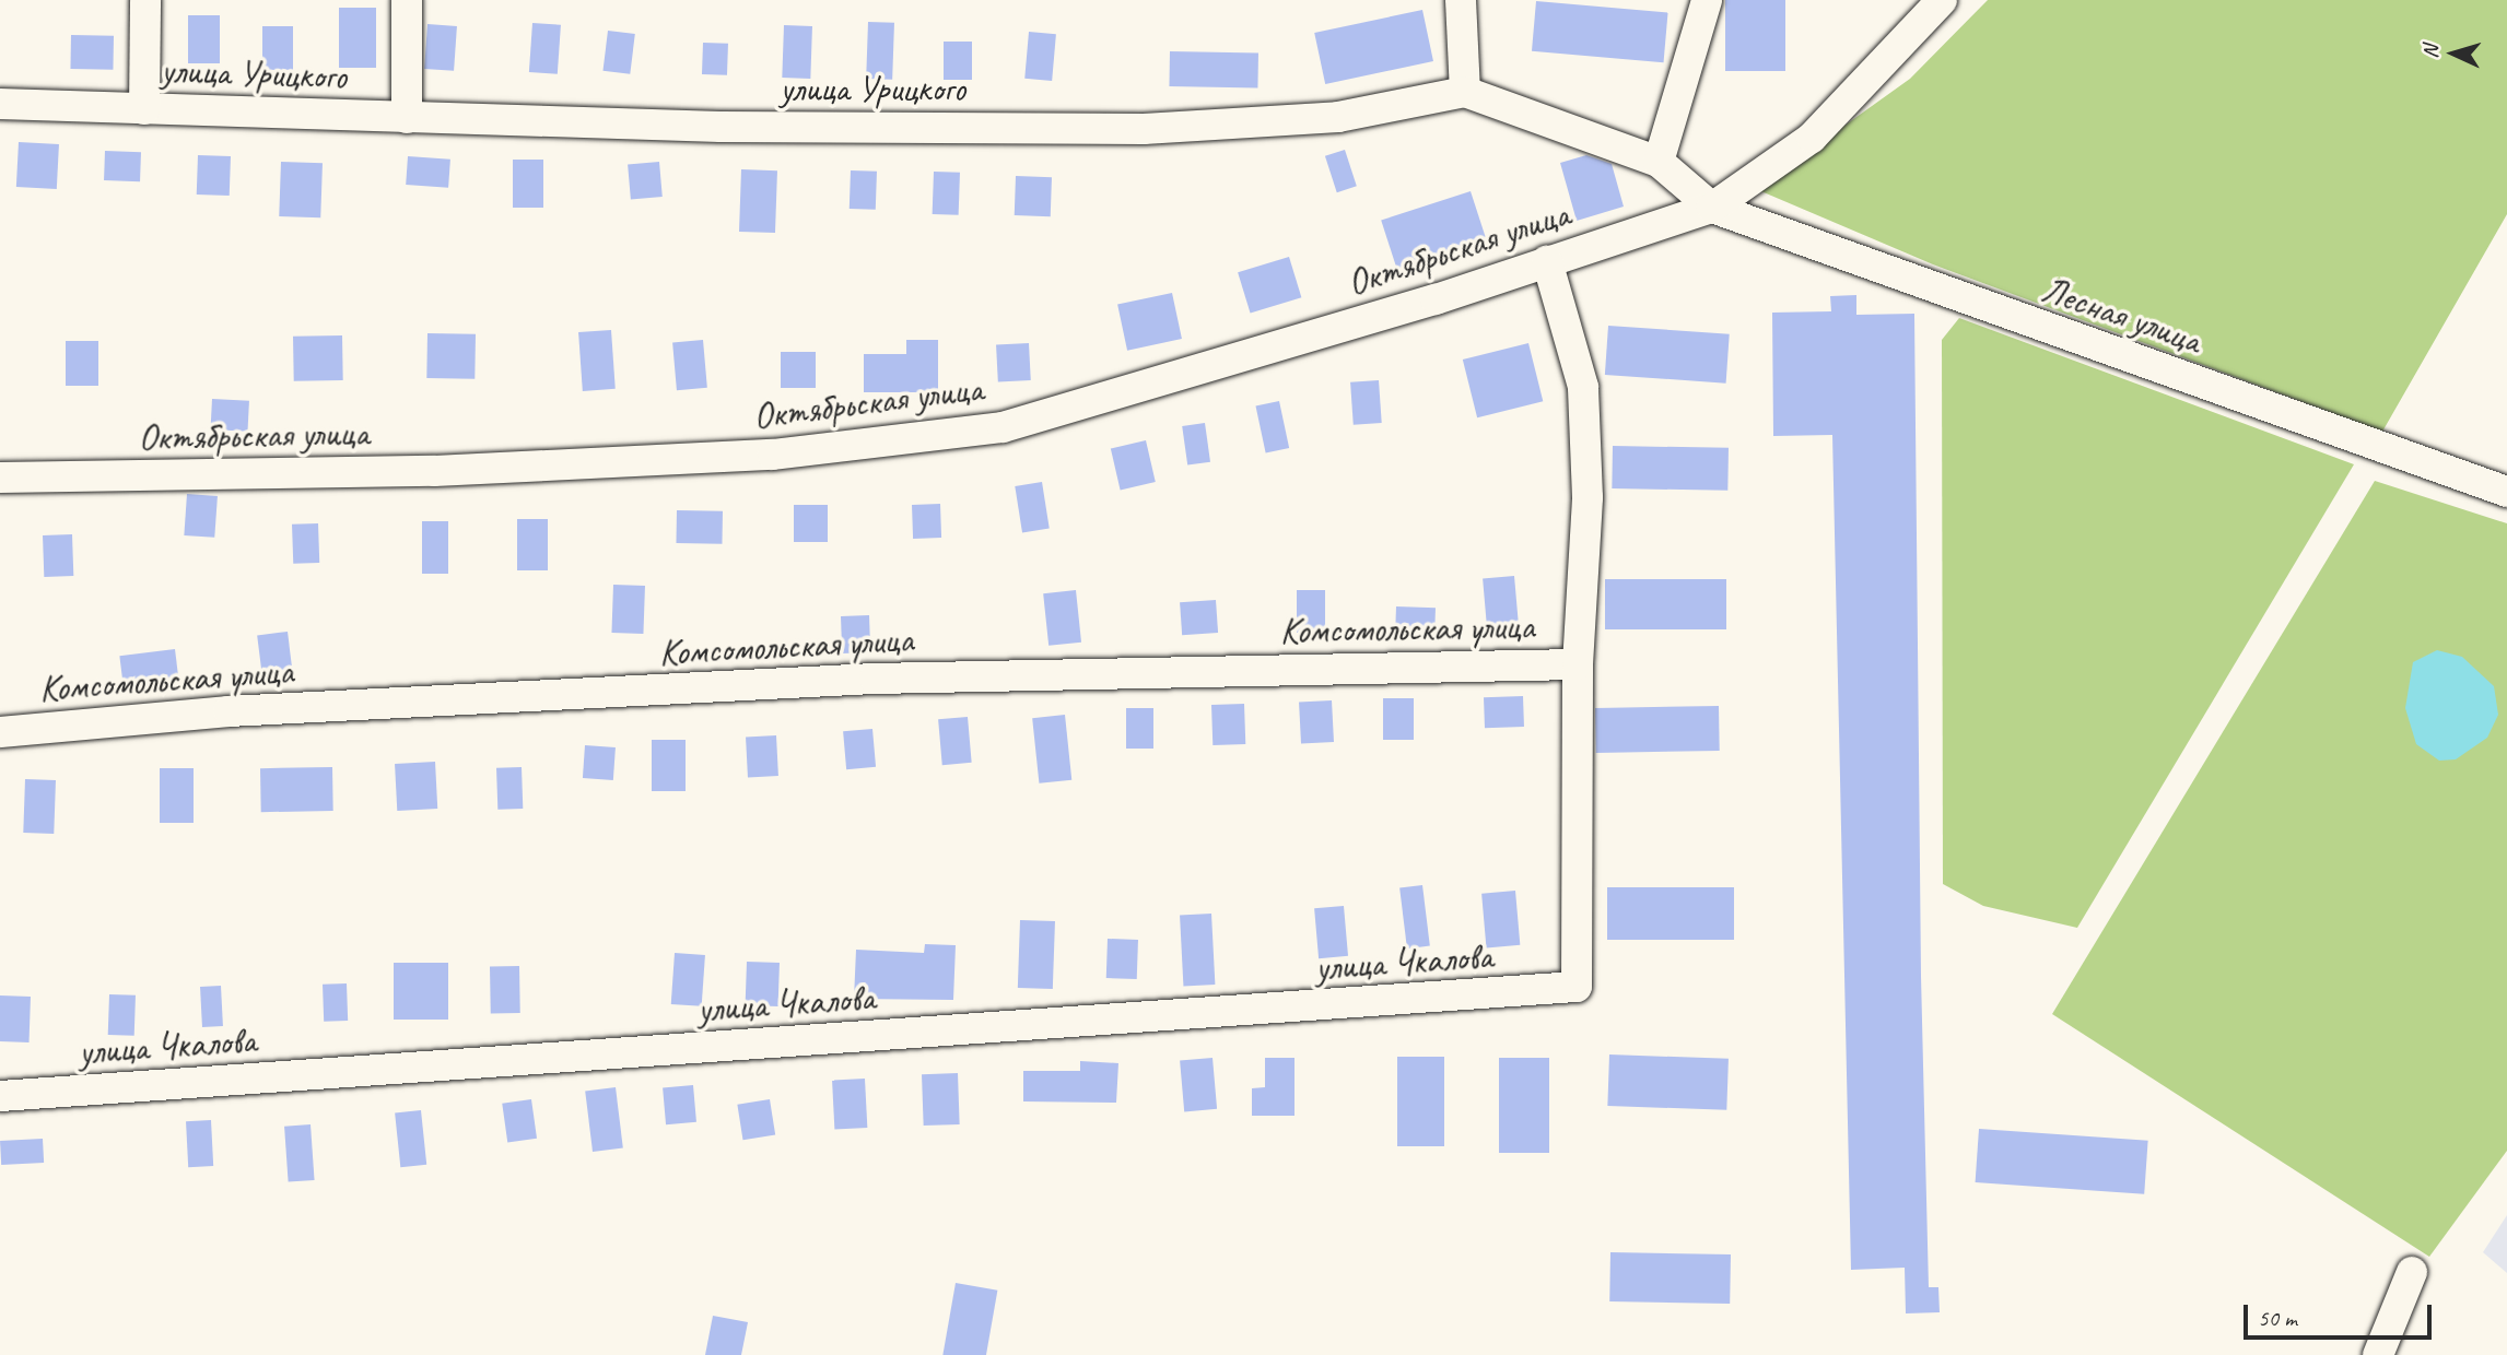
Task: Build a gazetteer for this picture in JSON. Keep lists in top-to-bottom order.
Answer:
{
  "streets": {
    "street": [
      "улица Урицкого",
      "Октябрьская улица",
      "Лесная улица",
      "Комсомольская улица",
      "улица Чкалова"
    ]
  },
  "crossings": [
    ["Октябрьская улица", "Лесная улица"],
    ["Комсомольская улица", "улица Чкалова"]
  ],
  "scale_bar": "50 m",
  "north": "left"
}
